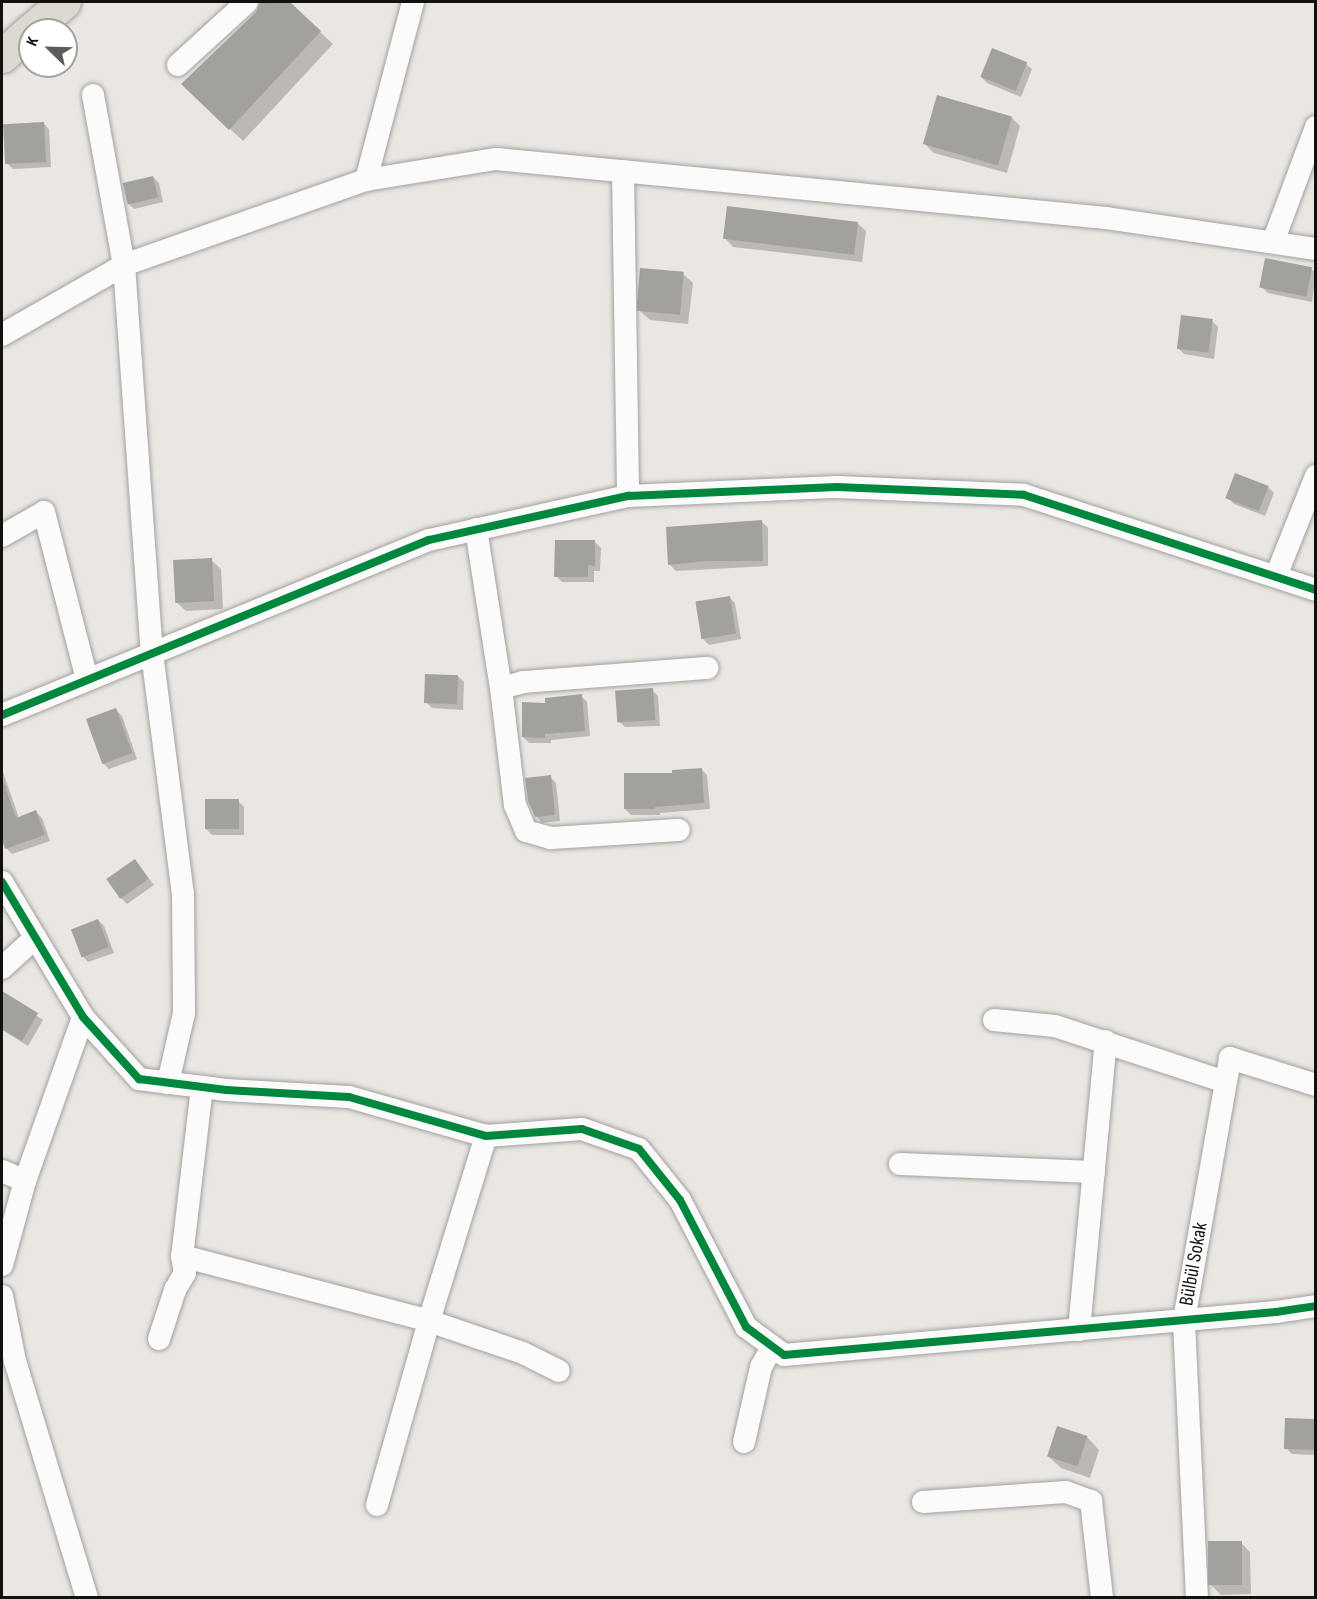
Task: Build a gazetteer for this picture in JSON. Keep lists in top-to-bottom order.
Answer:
{
  "streets": {
    "street": ["Bülbül Sokak"]
  },
  "north": "top left"
}
